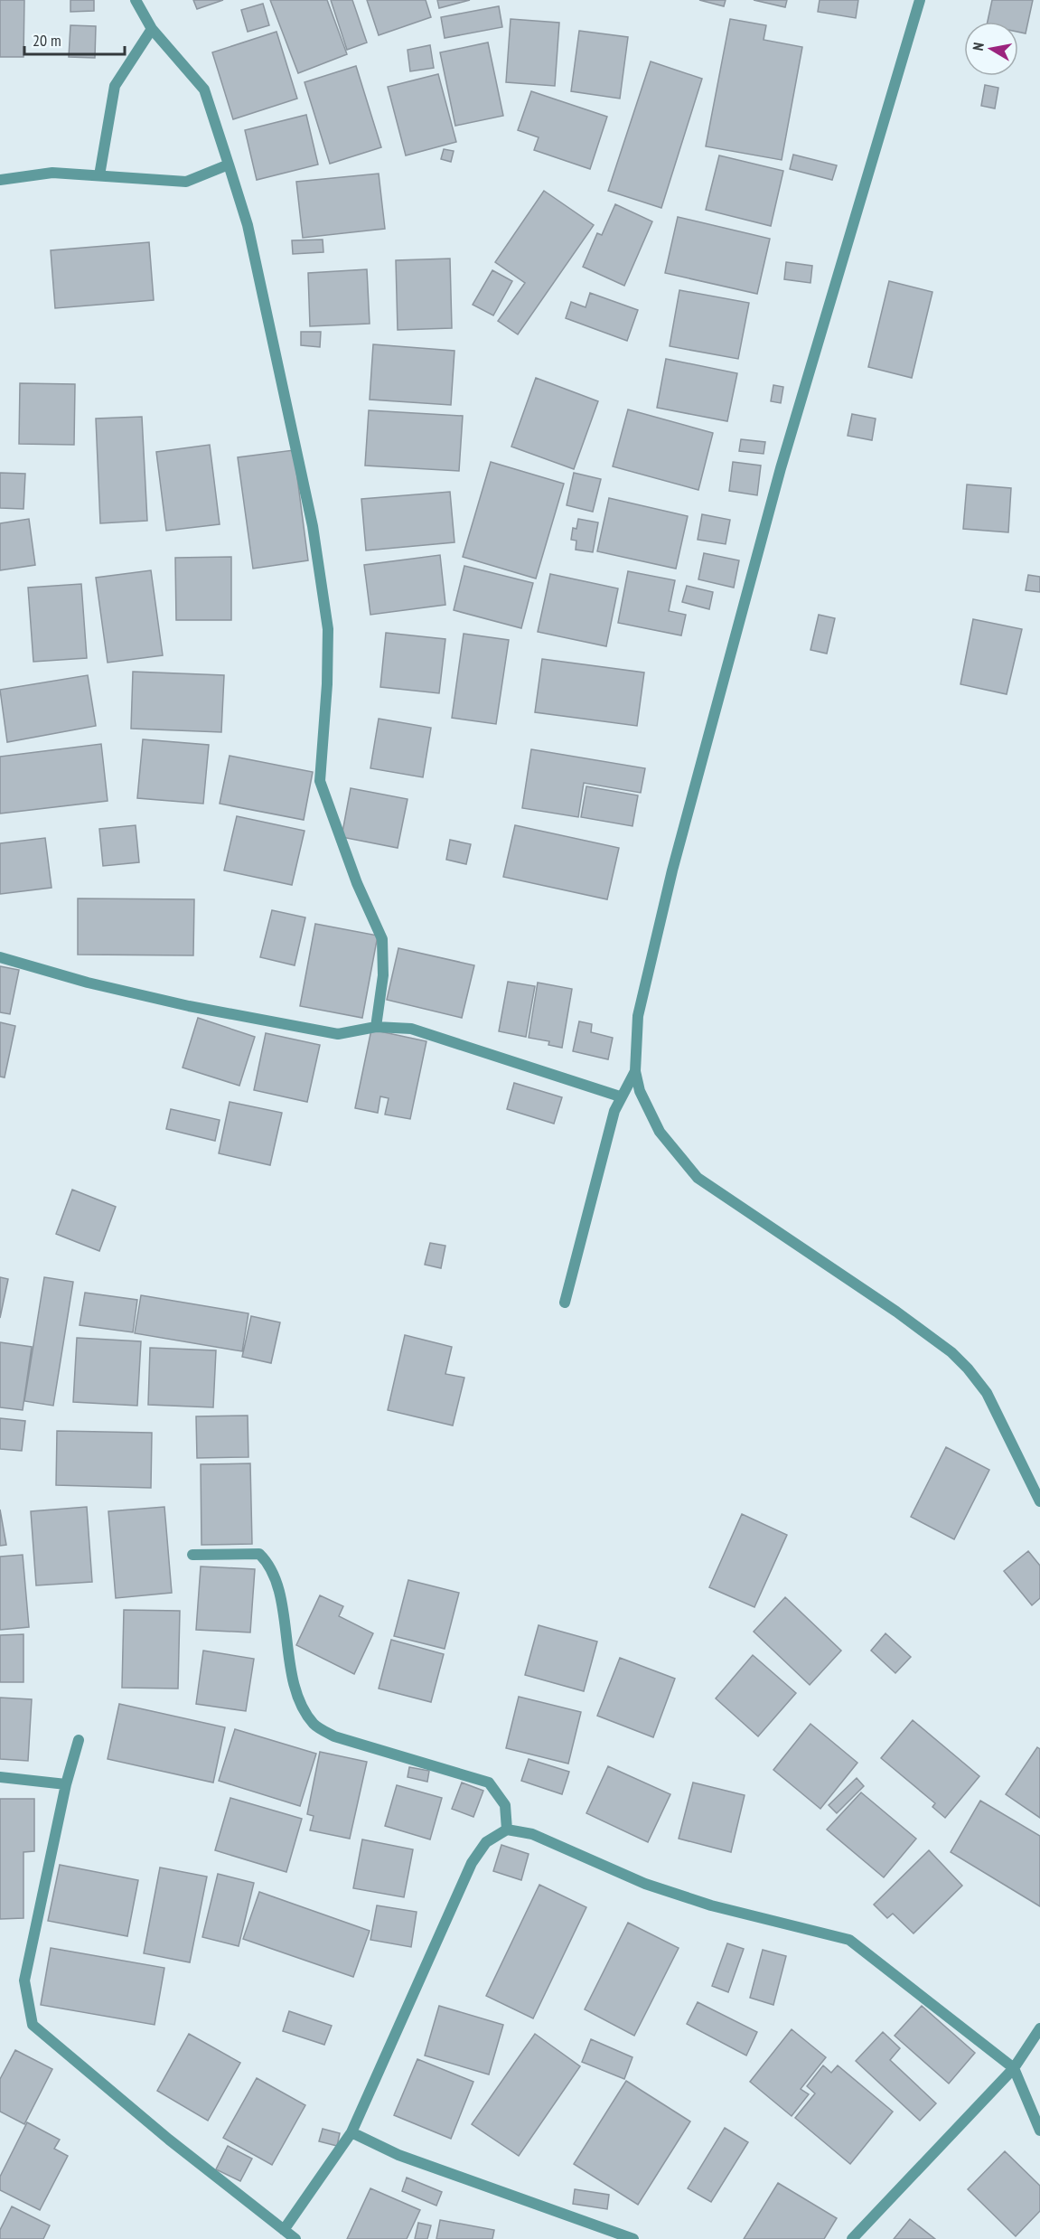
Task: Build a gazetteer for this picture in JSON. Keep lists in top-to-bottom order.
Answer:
{
  "scale_bar": "20 m",
  "north": "left"
}
